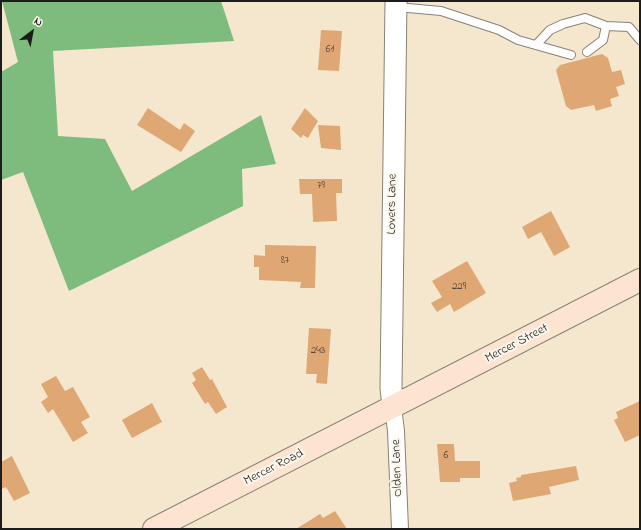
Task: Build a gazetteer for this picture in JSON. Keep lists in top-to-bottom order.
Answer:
{
  "streets": {
    "main road": ["Mercer Street", "Mercer Road"],
    "street": ["Lovers Lane", "Olden Lane"]
  },
  "crossings": [
    ["Lovers Lane", "Mercer Street"],
    ["Lovers Lane", "Mercer Road"],
    ["Lovers Lane", "Olden Lane"],
    ["Mercer Street", "Mercer Road"],
    ["Mercer Street", "Olden Lane"],
    ["Mercer Road", "Olden Lane"]
  ],
  "house_numbers": [
    "61",
    "79",
    "87",
    "229",
    "243",
    "6"
  ],
  "north": "top right"
}
